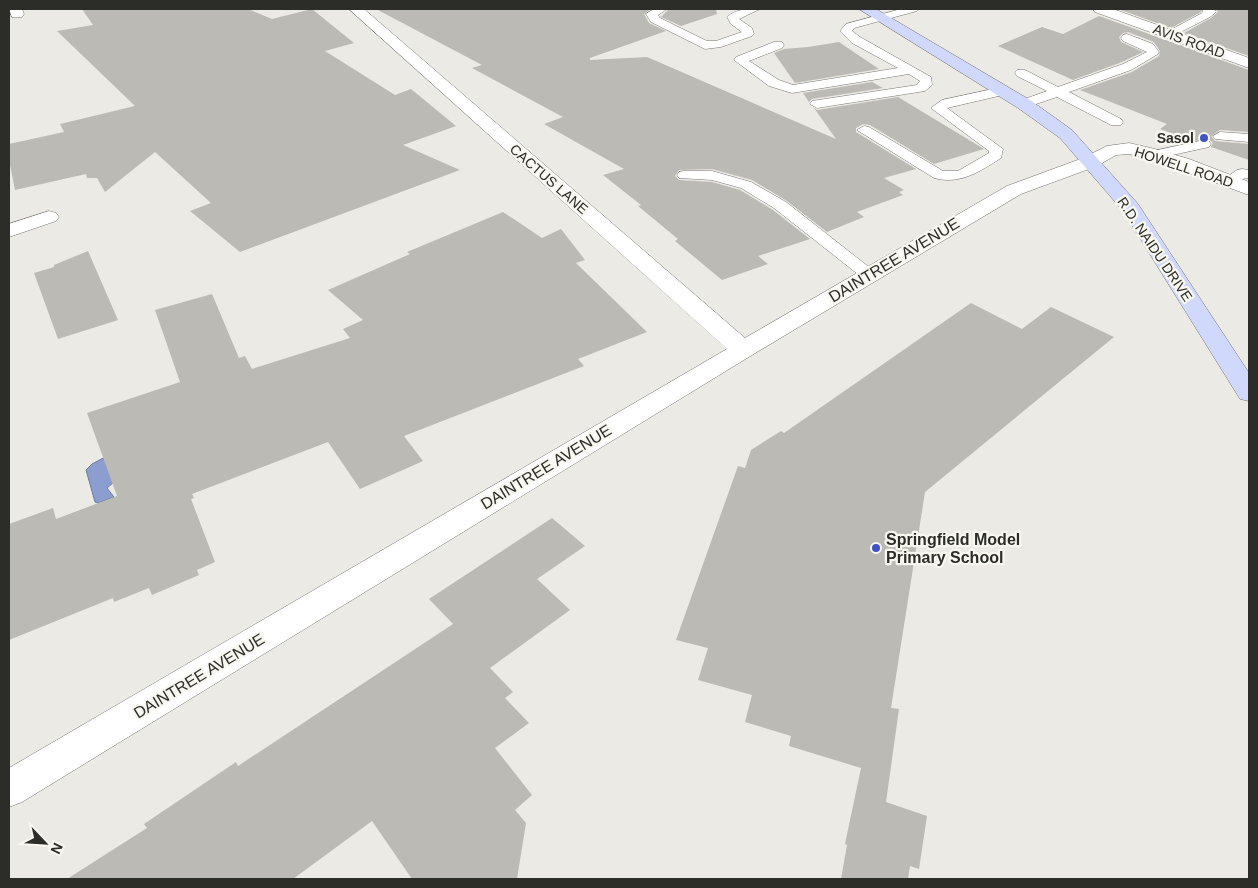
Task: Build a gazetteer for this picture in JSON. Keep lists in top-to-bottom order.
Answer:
{
  "streets": {
    "street": [
      "AVIS ROAD",
      "HOWELL ROAD",
      "CACTUS LANE",
      "R.D. NAIDU DRIVE",
      "DAINTREE AVENUE"
    ]
  },
  "crossings": [
    ["HOWELL ROAD", "R.D. NAIDU DRIVE"],
    ["HOWELL ROAD", "DAINTREE AVENUE"],
    ["CACTUS LANE", "DAINTREE AVENUE"],
    ["R.D. NAIDU DRIVE", "DAINTREE AVENUE"]
  ],
  "places": ["Sasol", "Springfield Model Primary School"],
  "north": "bottom right"
}
